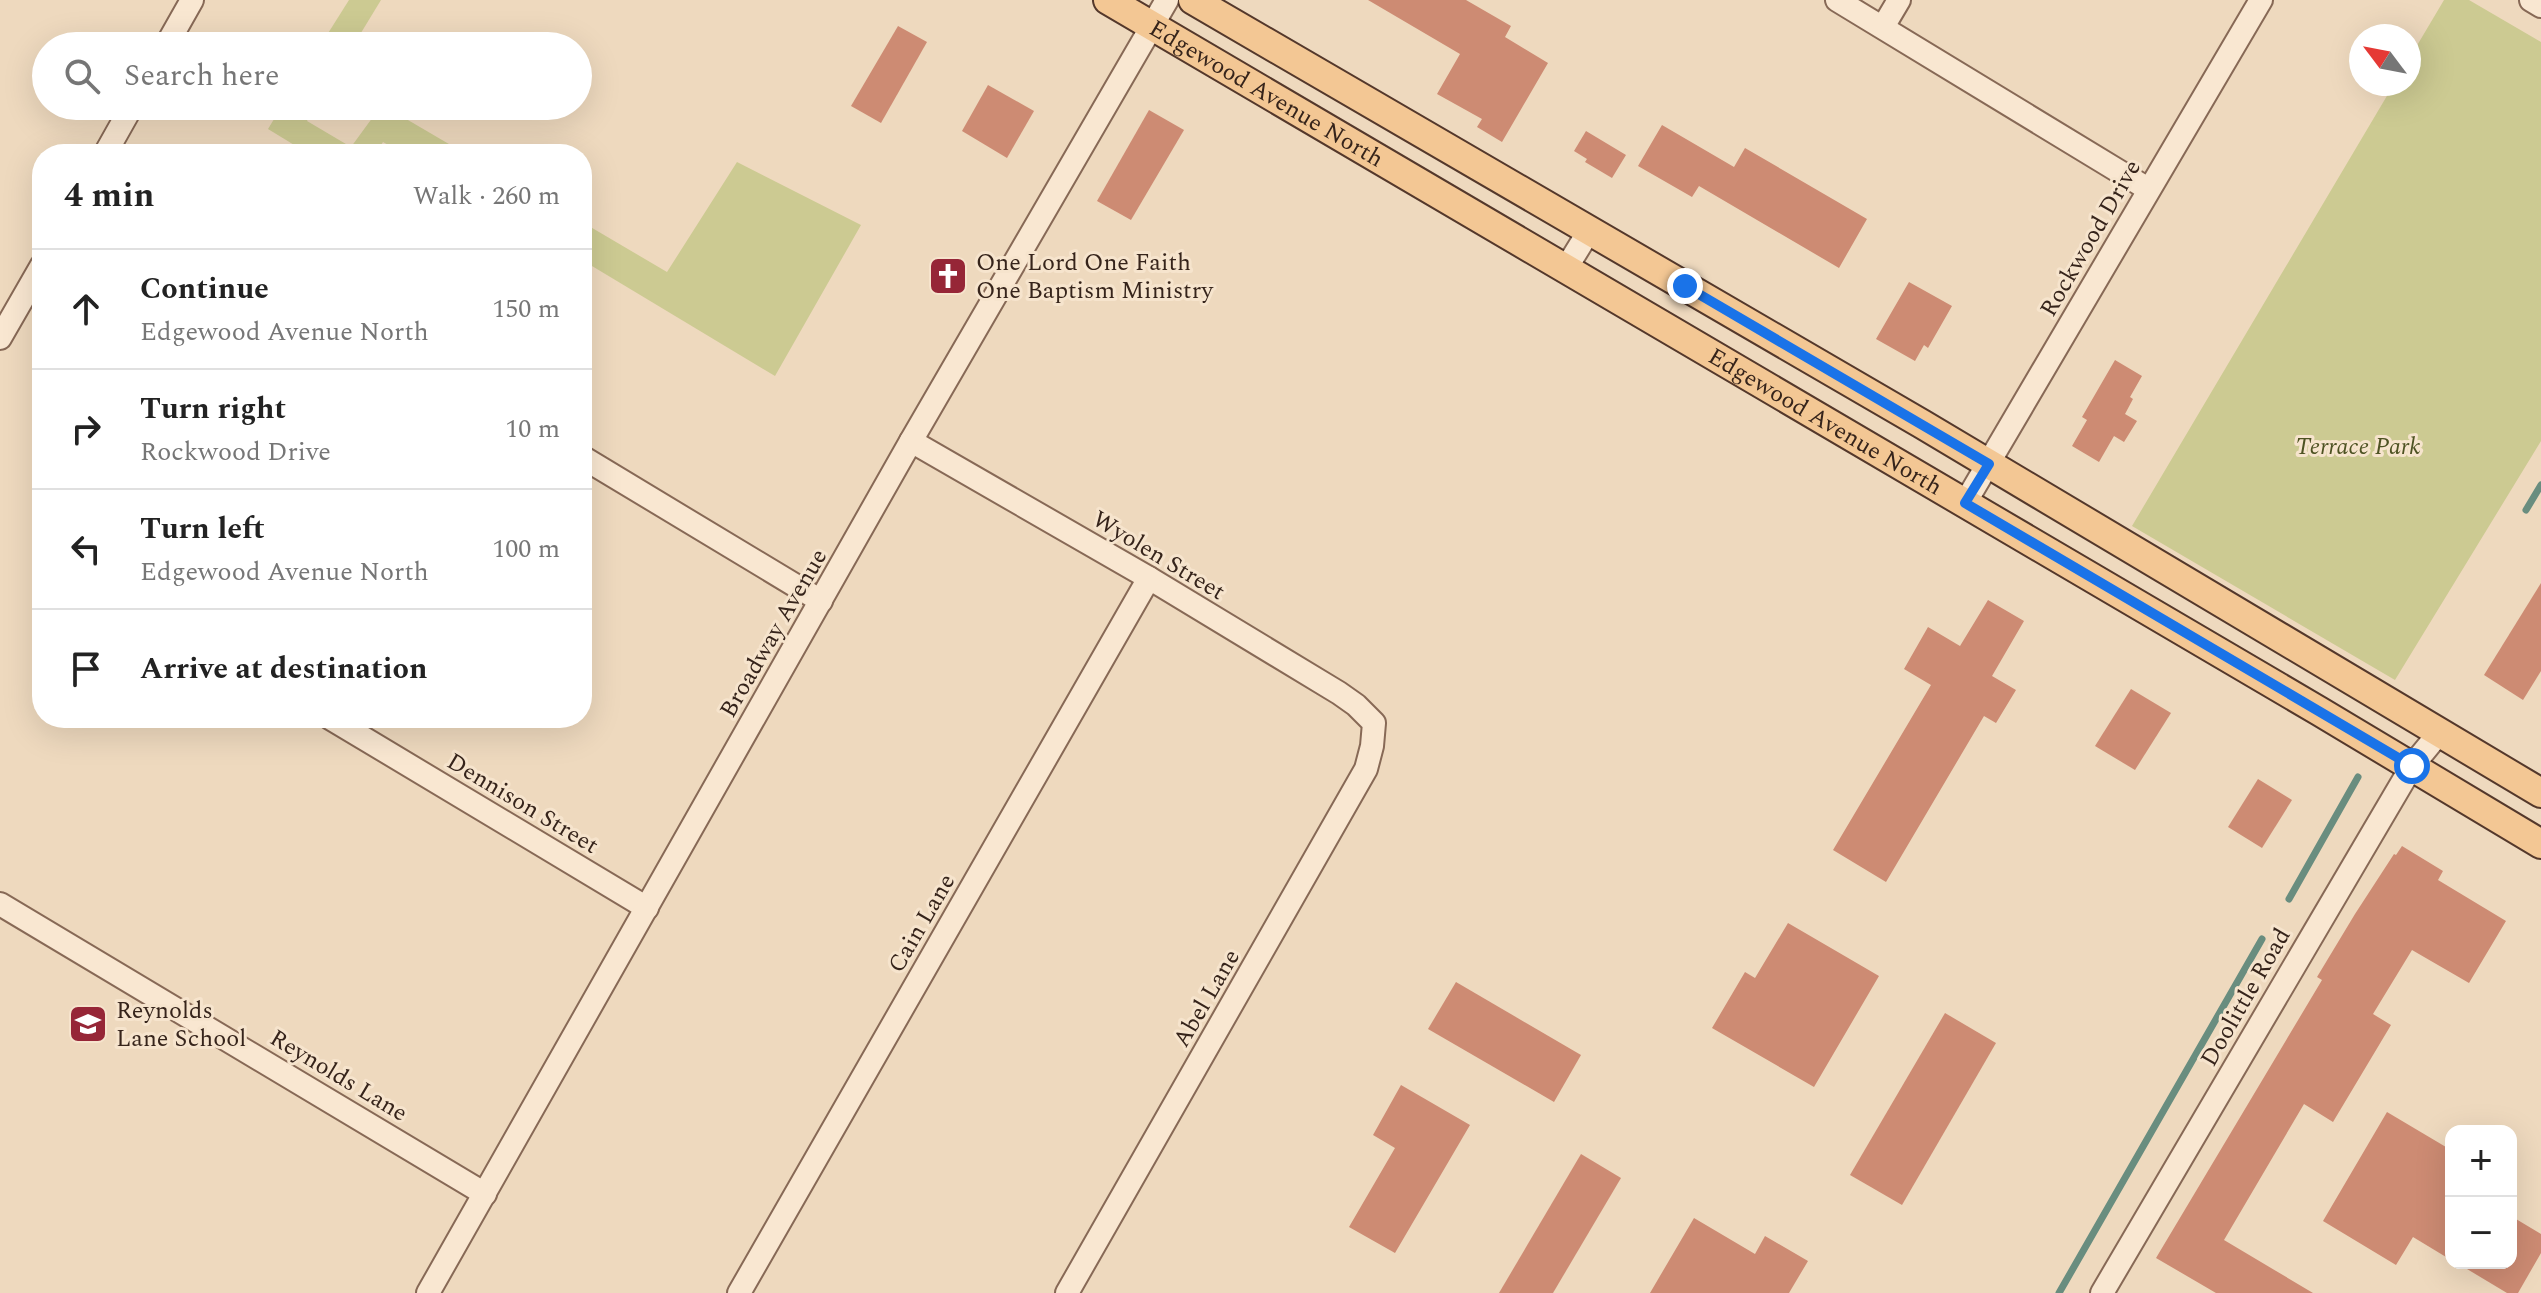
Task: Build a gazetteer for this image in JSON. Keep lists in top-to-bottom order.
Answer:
{
  "streets": {
    "main road": ["Edgewood Avenue North"],
    "street": [
      "Rockwood Drive",
      "Wyolen Street",
      "Broadway Avenue",
      "Dennison Street",
      "Cain Lane",
      "Doolittle Road",
      "Abel Lane",
      "Reynolds Lane"
    ]
  },
  "crossings": [
    ["Edgewood Avenue North", "Rockwood Drive"],
    ["Edgewood Avenue North", "Broadway Avenue"],
    ["Edgewood Avenue North", "Doolittle Road"],
    ["Wyolen Street", "Broadway Avenue"],
    ["Wyolen Street", "Cain Lane"],
    ["Wyolen Street", "Abel Lane"],
    ["Broadway Avenue", "Dennison Street"],
    ["Broadway Avenue", "Reynolds Lane"]
  ],
  "parks": ["Terrace Park"],
  "places": {
    "church": ["One Lord One Faith One Baptism Ministry"],
    "school or university": ["Reynolds Lane School"]
  },
  "north": "top left",
  "page": {
    "search": "Search here",
    "heading": ["4 min", "Walk · 260 m"],
    "list": [
      ["Continue", "Edgewood Avenue North", "150 m"],
      ["Turn right", "Rockwood Drive", "10 m"],
      ["Turn left", "Edgewood Avenue North", "100 m"],
      "Arrive at destination"
    ],
    "map_buttons": ["+", "−"]
  }
}
